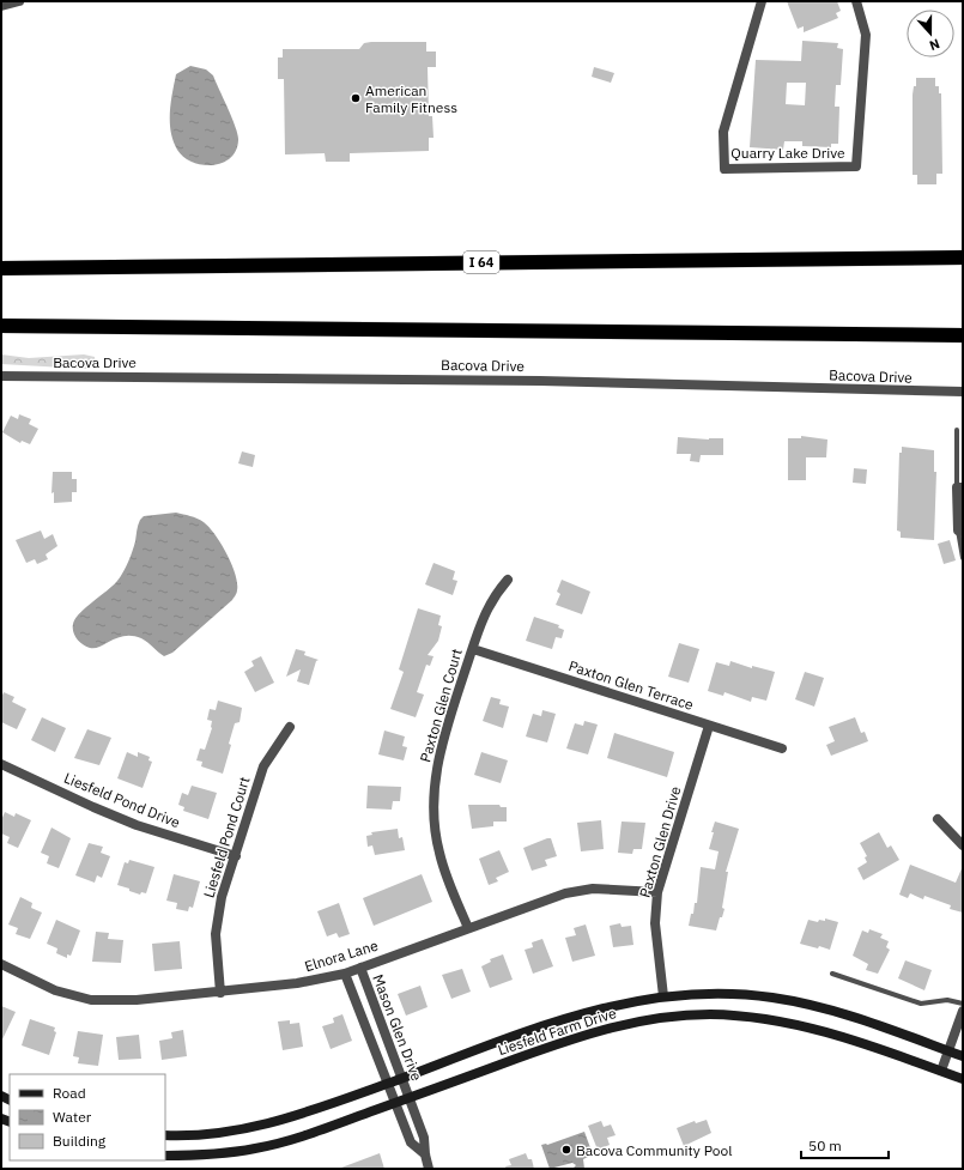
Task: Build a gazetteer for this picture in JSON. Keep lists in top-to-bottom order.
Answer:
{
  "streets": {
    "highway": ["I 64"],
    "street": [
      "Quarry Lake Drive",
      "Bacova Drive",
      "Paxton Glen Terrace",
      "Paxton Glen Court",
      "Liesfeld Pond Drive",
      "Liesfeld Pond Court",
      "Paxton Glen Drive",
      "Elnora Lane",
      "Mason Glen Drive",
      "Liesfeld Farm Drive"
    ]
  },
  "crossings": [
    ["Paxton Glen Terrace", "Paxton Glen Court"],
    ["Paxton Glen Terrace", "Paxton Glen Drive"],
    ["Paxton Glen Court", "Elnora Lane"],
    ["Liesfeld Pond Drive", "Liesfeld Pond Court"],
    ["Liesfeld Pond Court", "Elnora Lane"],
    ["Paxton Glen Drive", "Elnora Lane"],
    ["Paxton Glen Drive", "Liesfeld Farm Drive"],
    ["Elnora Lane", "Mason Glen Drive"],
    ["Mason Glen Drive", "Liesfeld Farm Drive"]
  ],
  "places": ["American Family Fitness", "Bacova Community Pool"],
  "legend": ["Road", "Water", "Building"],
  "scale_bar": "50 m",
  "north": "bottom"
}
